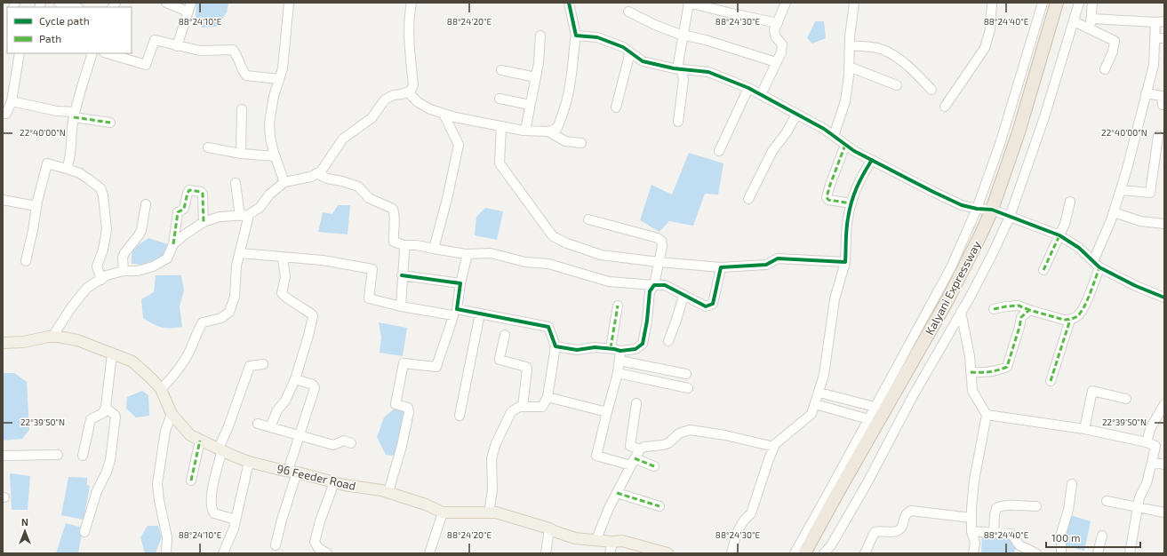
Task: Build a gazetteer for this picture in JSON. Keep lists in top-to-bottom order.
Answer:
{
  "streets": {
    "highway": ["Kalyani Expressway"],
    "main road": ["96 Feeder Road"]
  },
  "legend": ["Cycle path", "Path"],
  "scale_bar": "100 m",
  "north": "top",
  "coordinates": [
    "88°24'10\"E",
    "88°24'20\"E",
    "88°24'30\"E",
    "88°24'40\"E",
    "22°40'00\"N",
    "22°39'50\"N"
  ]
}
